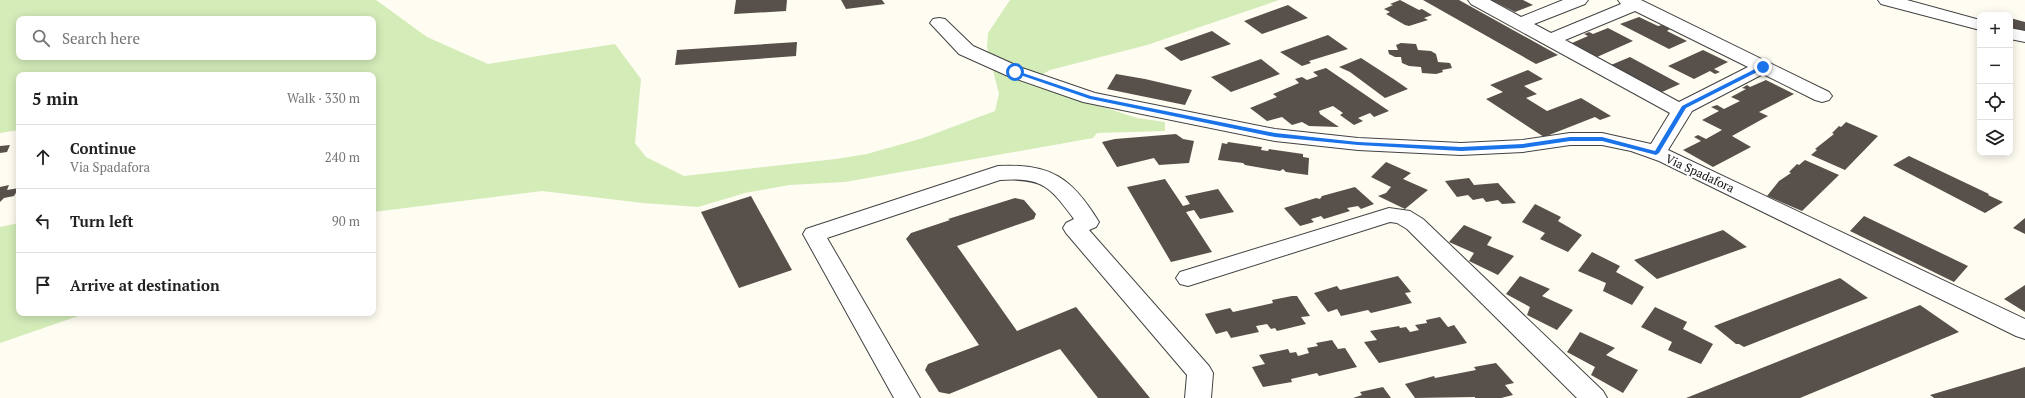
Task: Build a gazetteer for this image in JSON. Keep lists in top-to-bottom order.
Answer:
{
  "streets": {
    "street": ["Via Spadafora"]
  },
  "page": {
    "map_buttons": ["+", "−"],
    "search": "Search here",
    "heading": ["5 min", "Walk · 330 m"],
    "list": [
      ["Continue", "Via Spadafora", "240 m"],
      ["Turn left", "90 m"],
      "Arrive at destination"
    ]
  }
}
